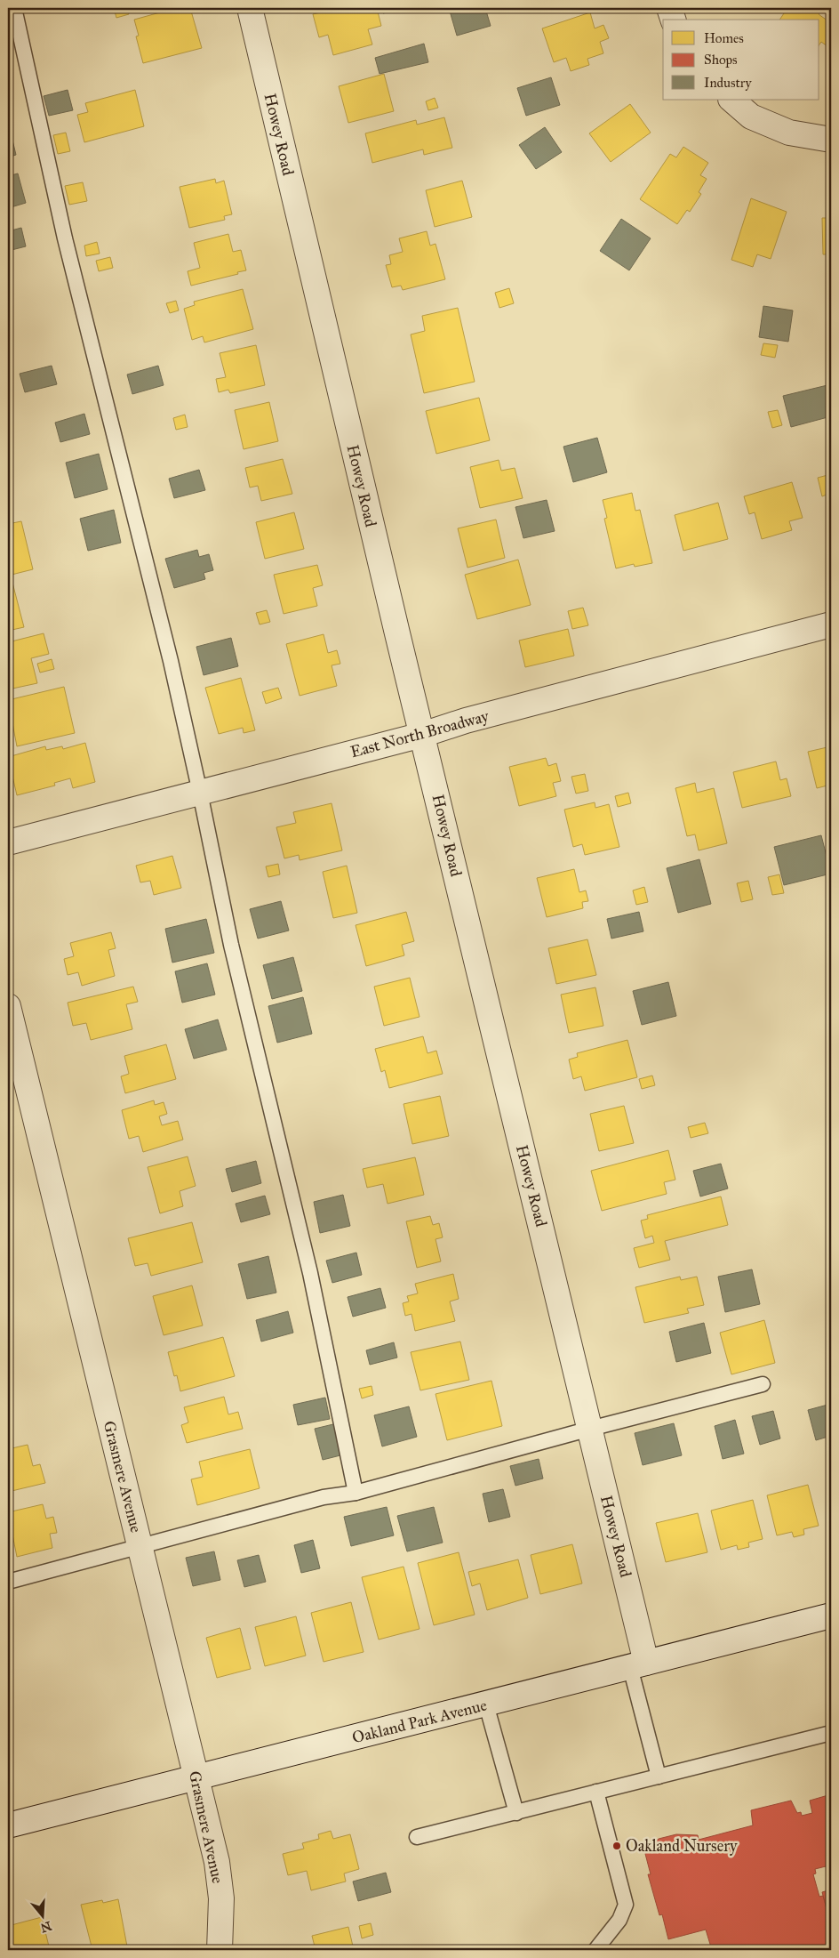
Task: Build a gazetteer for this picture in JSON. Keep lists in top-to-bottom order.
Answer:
{
  "streets": {
    "street": [
      "Howey Road",
      "East North Broadway",
      "Grasmere Avenue",
      "Oakland Park Avenue"
    ]
  },
  "crossings": [
    ["Howey Road", "East North Broadway"],
    ["Howey Road", "Oakland Park Avenue"],
    ["Grasmere Avenue", "Oakland Park Avenue"]
  ],
  "places": ["Oakland Nursery"],
  "legend": ["Homes", "Shops", "Industry"],
  "north": "bottom"
}
